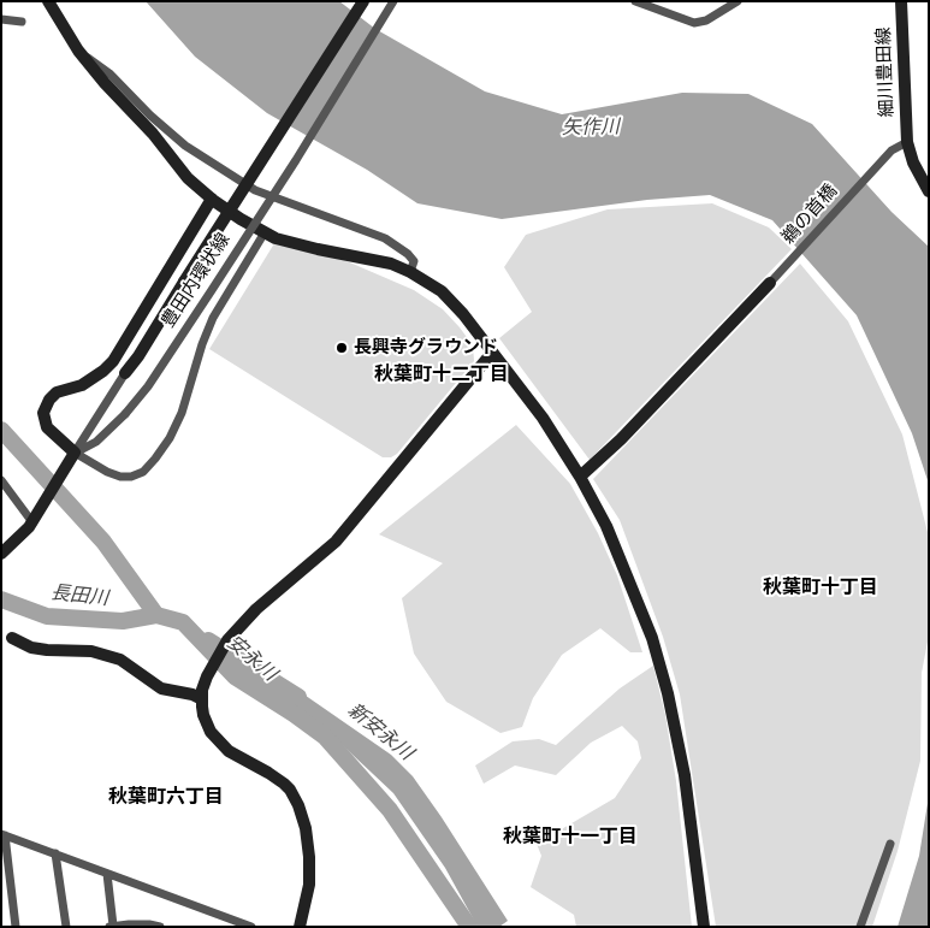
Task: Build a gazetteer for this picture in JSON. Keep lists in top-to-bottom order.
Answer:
{
  "streets": {
    "street": ["細川豊田線", "鵜の首橋", "豊田内環状線"]
  },
  "crossings": [
    ["細川豊田線", "鵜の首橋"]
  ],
  "districts": [
    "秋葉町十二丁目",
    "秋葉町十丁目",
    "秋葉町六丁目",
    "秋葉町十一丁目"
  ],
  "water": [
    "矢作川",
    "長田川",
    "安永川",
    "新安永川"
  ],
  "places": ["長興寺グラウンド"]
}
